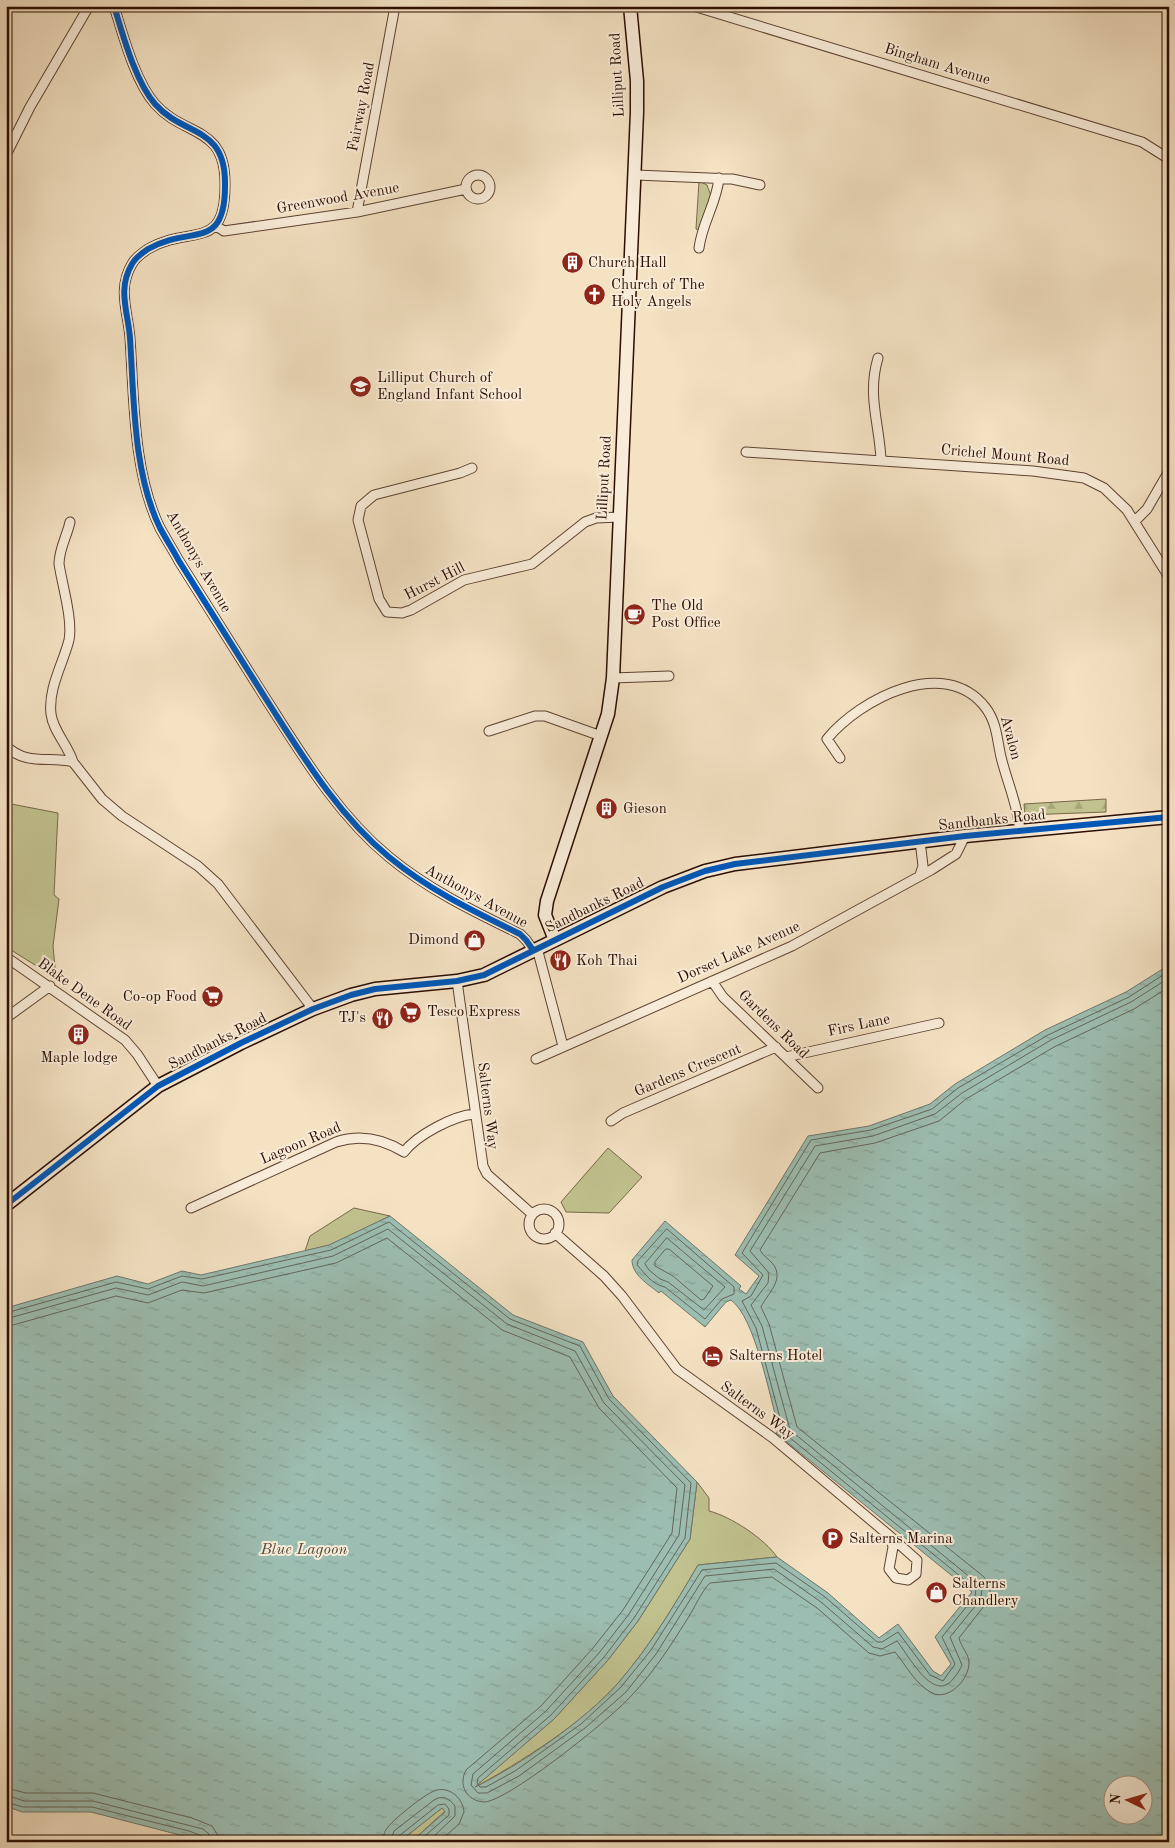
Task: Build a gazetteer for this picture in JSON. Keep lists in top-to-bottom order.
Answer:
{
  "streets": {
    "main road": ["Lilliput Road", "Sandbanks Road"],
    "street": [
      "Bingham Avenue",
      "Fairway Road",
      "Greenwood Avenue",
      "Crichel Mount Road",
      "Anthonys Avenue",
      "Hurst Hill",
      "Avalon",
      "Dorset Lake Avenue",
      "Blake Dene Road",
      "Gardens Road",
      "Firs Lane",
      "Gardens Crescent",
      "Salterns Way",
      "Lagoon Road"
    ]
  },
  "crossings": [
    ["Lilliput Road", "Hurst Hill"],
    ["Lilliput Road", "Sandbanks Road"],
    ["Fairway Road", "Greenwood Avenue"],
    ["Greenwood Avenue", "Anthonys Avenue"],
    ["Anthonys Avenue", "Sandbanks Road"],
    ["Avalon", "Sandbanks Road"],
    ["Sandbanks Road", "Dorset Lake Avenue"],
    ["Sandbanks Road", "Blake Dene Road"],
    ["Sandbanks Road", "Salterns Way"],
    ["Dorset Lake Avenue", "Gardens Road"],
    ["Gardens Road", "Firs Lane"],
    ["Gardens Road", "Gardens Crescent"],
    ["Salterns Way", "Lagoon Road"]
  ],
  "water": ["Blue Lagoon"],
  "places": {
    "building": ["Church Hall", "Gieson", "Maple lodge"],
    "church": ["Church of The Holy Angels"],
    "school or university": ["Lilliput Church of England Infant School"],
    "cafe": ["The Old Post Office"],
    "shop": ["Dimond", "Salterns Chandlery"],
    "restaurant": ["Koh Thai", "TJ's"],
    "supermarket": ["Co-op Food", "Tesco Express"],
    "hotel": ["Salterns Hotel"],
    "parking": ["Salterns Marina"]
  },
  "north": "left"
}
